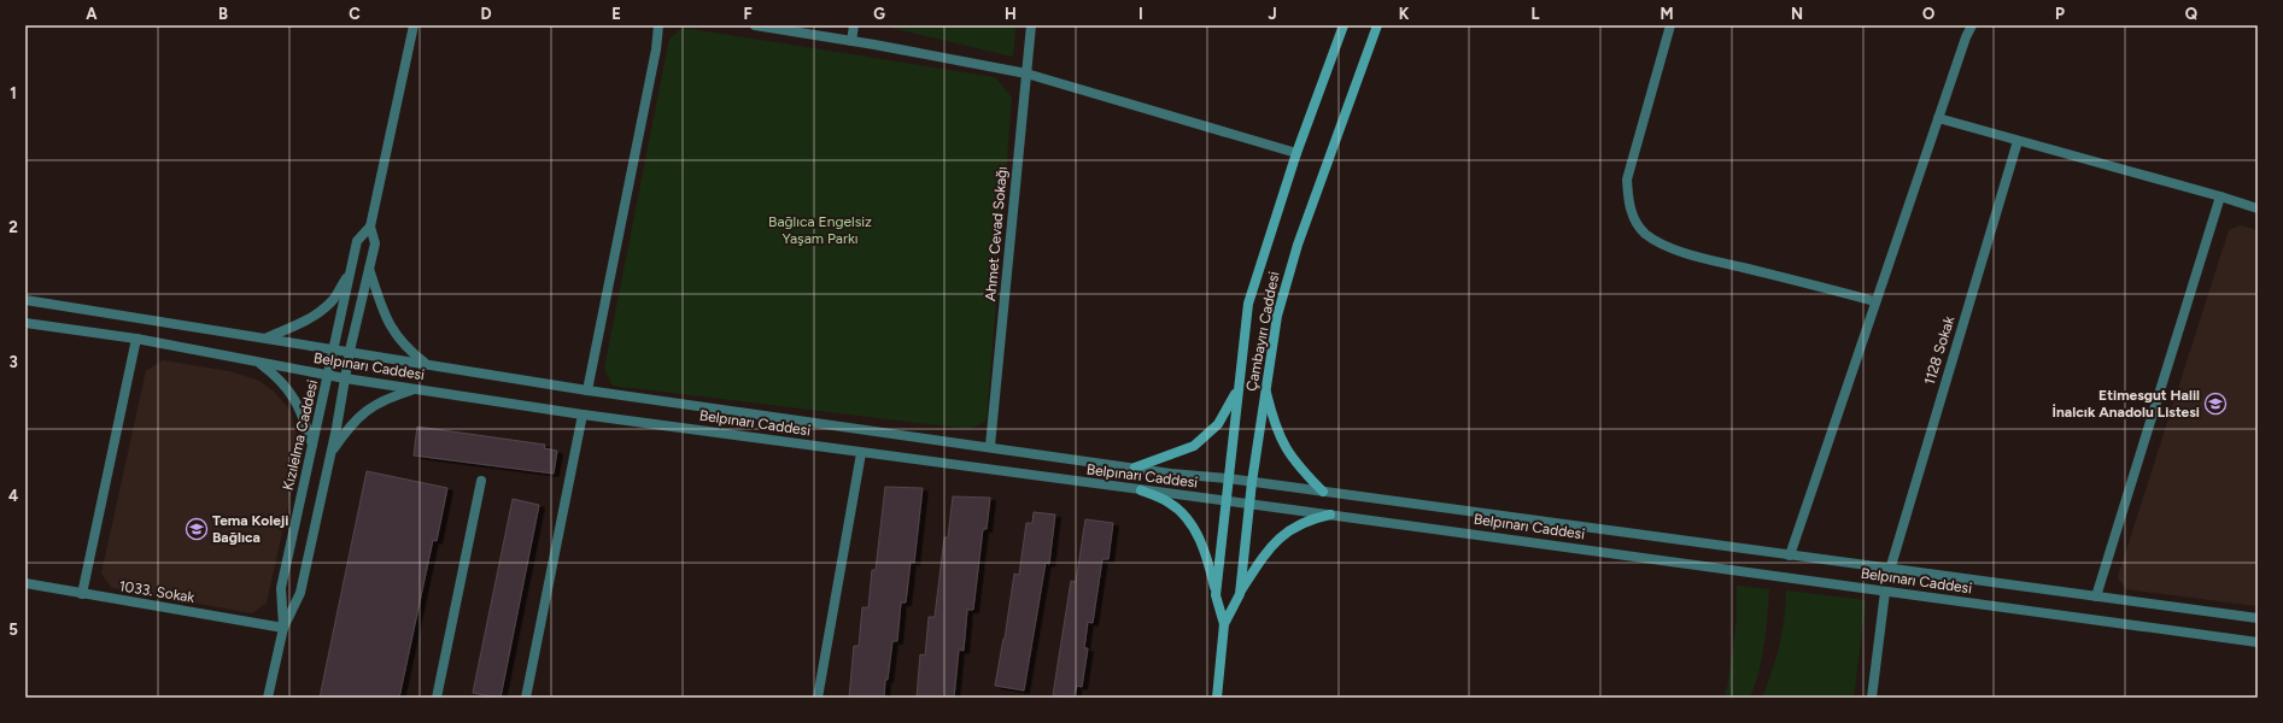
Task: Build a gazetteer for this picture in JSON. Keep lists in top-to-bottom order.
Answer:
{
  "streets": {
    "main road": ["Çambayırı Caddesi"],
    "street": [
      "Ahmet Cevad Sokağı",
      "1128 Sokak",
      "Belpınarı Caddesi",
      "Kızılelma Caddesi",
      "1033. Sokak"
    ]
  },
  "crossings": [
    ["Ahmet Cevad Sokağı", "Belpınarı Caddesi"],
    ["Çambayırı Caddesi", "Belpınarı Caddesi"],
    ["1128 Sokak", "Belpınarı Caddesi"],
    ["Belpınarı Caddesi", "Kızılelma Caddesi"],
    ["Kızılelma Caddesi", "1033. Sokak"]
  ],
  "parks": ["Bağlıca Engelsiz Yaşam Parkı"],
  "places": {
    "school or university": ["Etimesgut Halil İnalcık Anadolu Listesi", "Tema Koleji Bağlıca"]
  },
  "grid": {
    "columns": [
      "A",
      "B",
      "C",
      "D",
      "E",
      "F",
      "G",
      "H",
      "I",
      "J",
      "K",
      "L",
      "M",
      "N",
      "O",
      "P",
      "Q"
    ],
    "rows": [
      "1",
      "2",
      "3",
      "4",
      "5"
    ]
  }
}
